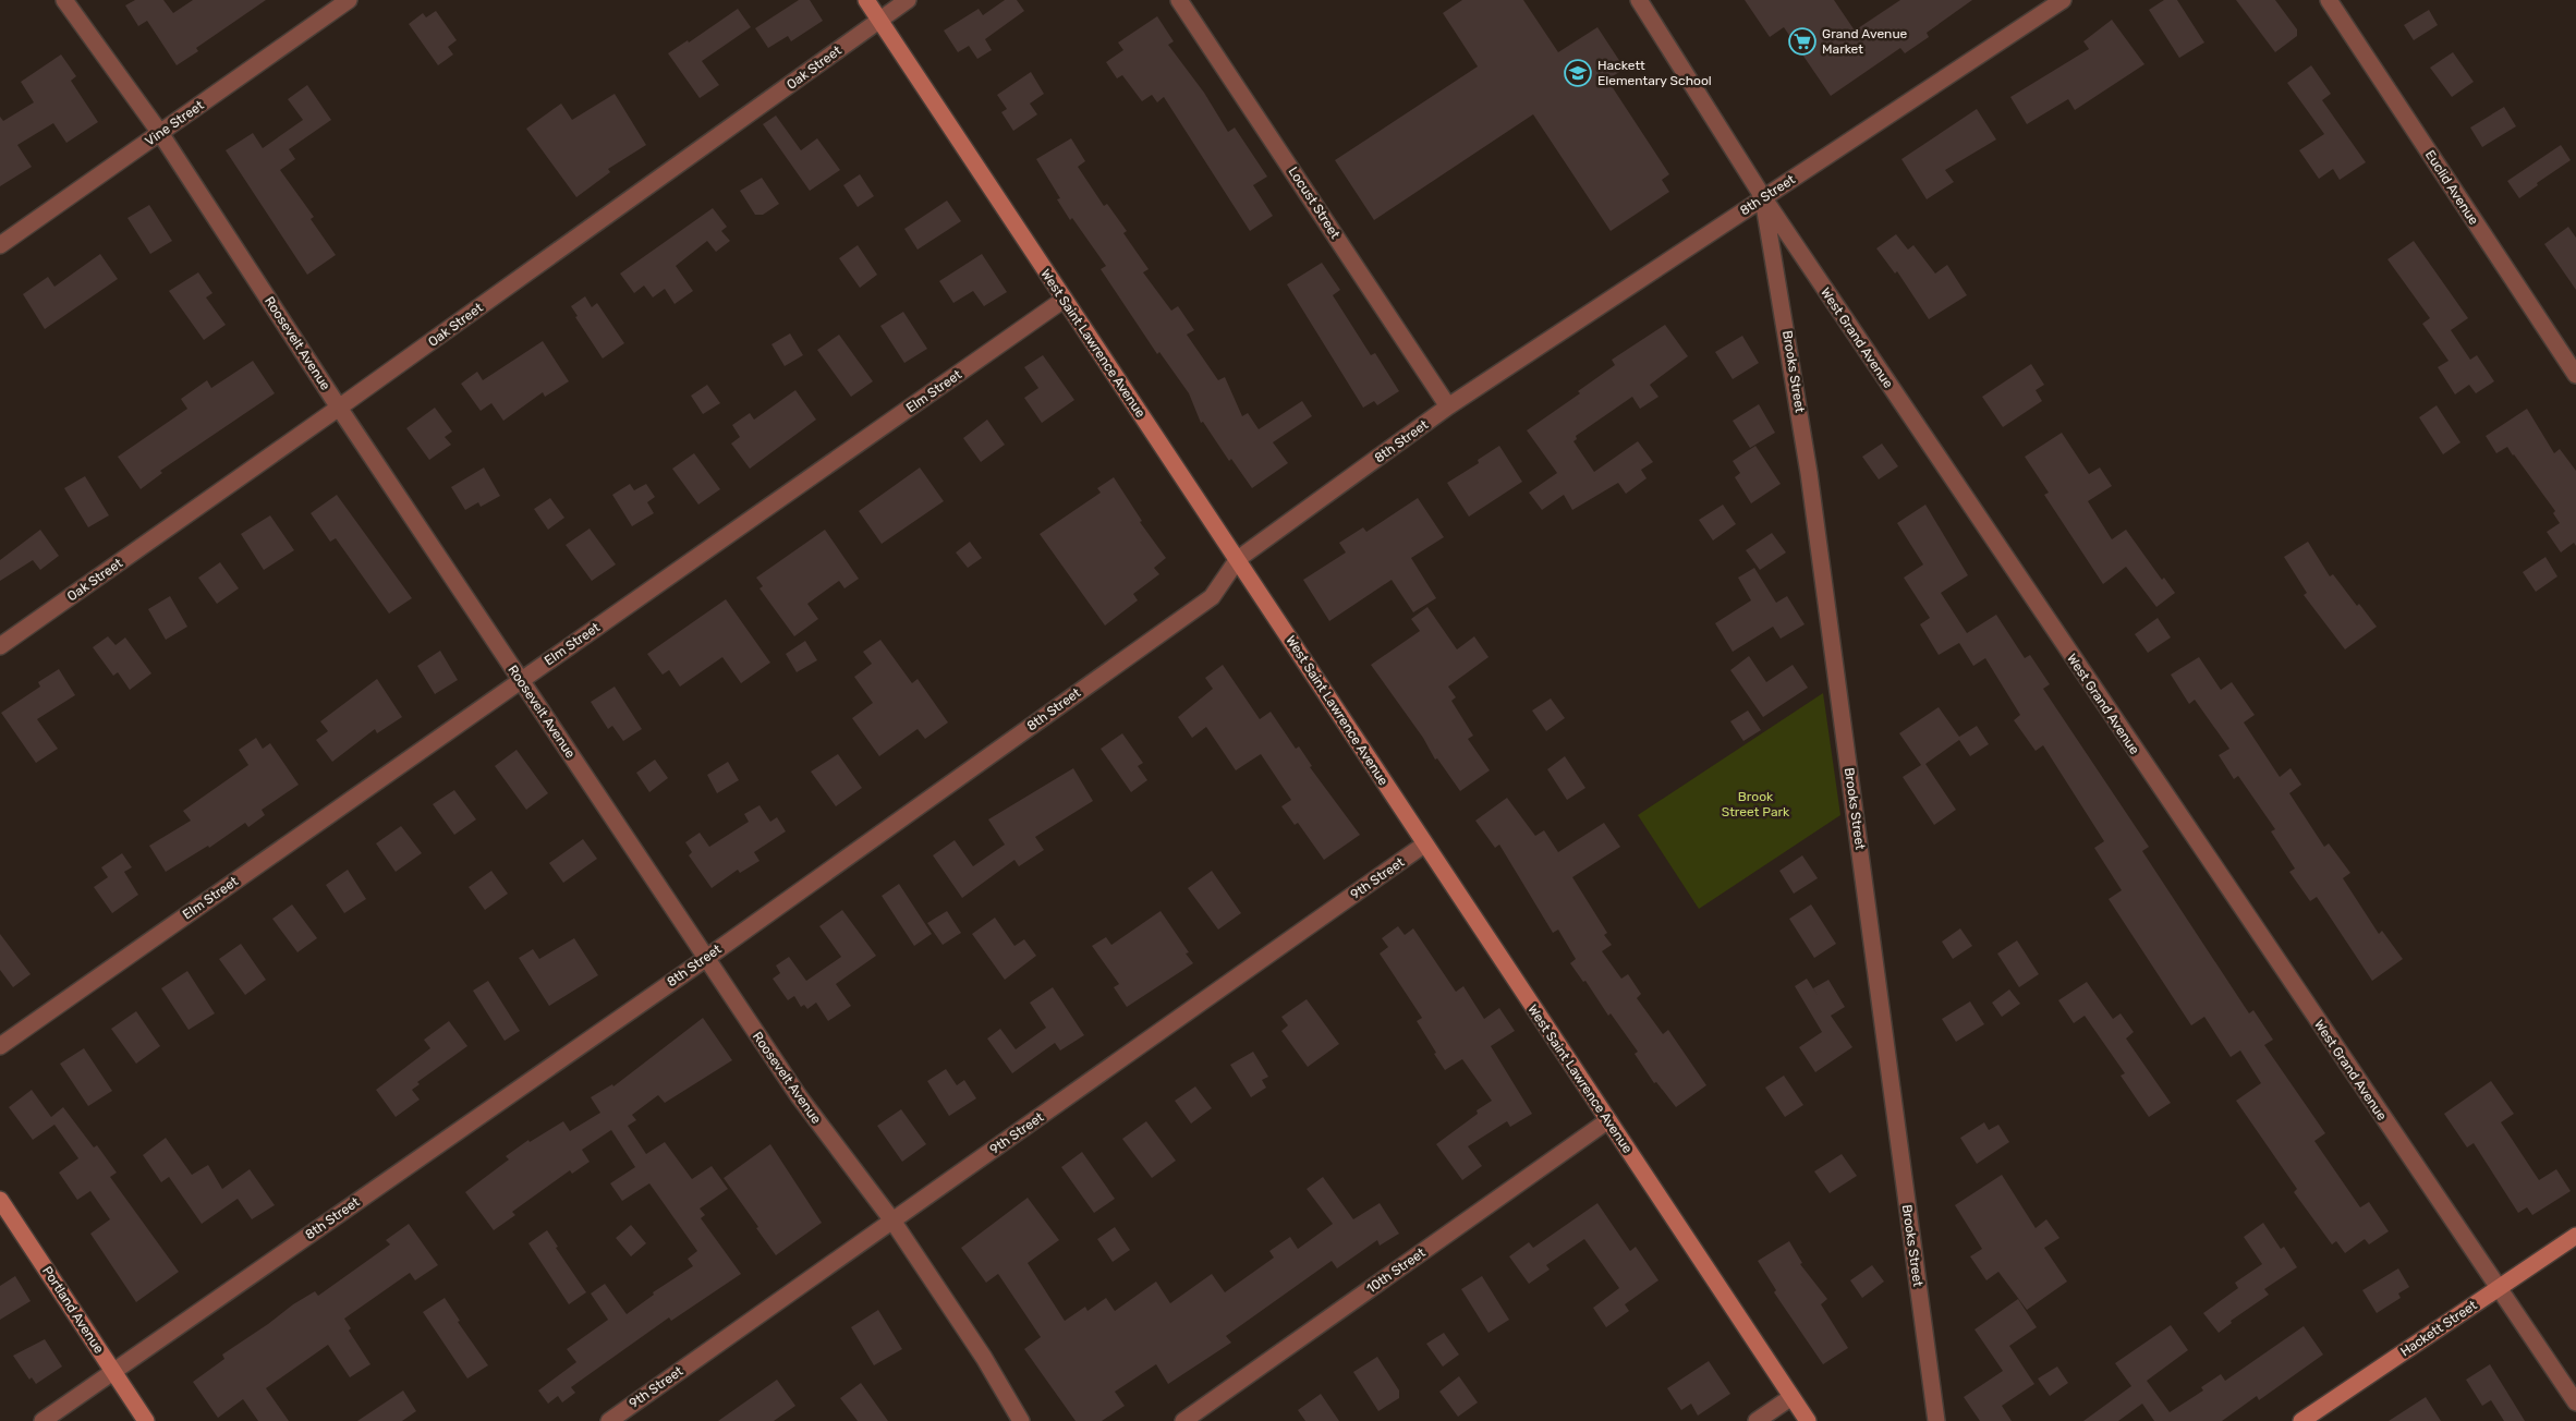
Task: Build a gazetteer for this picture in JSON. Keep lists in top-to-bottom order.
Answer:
{
  "streets": {
    "street": [
      "Oak Street",
      "Vine Street",
      "Euclid Avenue",
      "8th Street",
      "Locust Street",
      "West Grand Avenue",
      "Roosevelt Avenue",
      "West Saint Lawrence Avenue",
      "Brooks Street",
      "Elm Street",
      "9th Street",
      "10th Street",
      "Portland Avenue",
      "Hackett Street"
    ]
  },
  "crossings": [
    ["Oak Street", "Roosevelt Avenue"],
    ["Oak Street", "West Saint Lawrence Avenue"],
    ["Vine Street", "Roosevelt Avenue"],
    ["8th Street", "Locust Street"],
    ["8th Street", "West Grand Avenue"],
    ["8th Street", "Roosevelt Avenue"],
    ["8th Street", "West Saint Lawrence Avenue"],
    ["8th Street", "Brooks Street"],
    ["8th Street", "Portland Avenue"],
    ["West Grand Avenue", "Brooks Street"],
    ["West Grand Avenue", "Hackett Street"],
    ["Roosevelt Avenue", "Elm Street"],
    ["Roosevelt Avenue", "9th Street"],
    ["West Saint Lawrence Avenue", "Elm Street"],
    ["West Saint Lawrence Avenue", "9th Street"],
    ["West Saint Lawrence Avenue", "10th Street"]
  ],
  "parks": ["Brook Street Park"],
  "places": {
    "supermarket": ["Grand Avenue Market"],
    "school or university": ["Hackett Elementary School"]
  }
}
